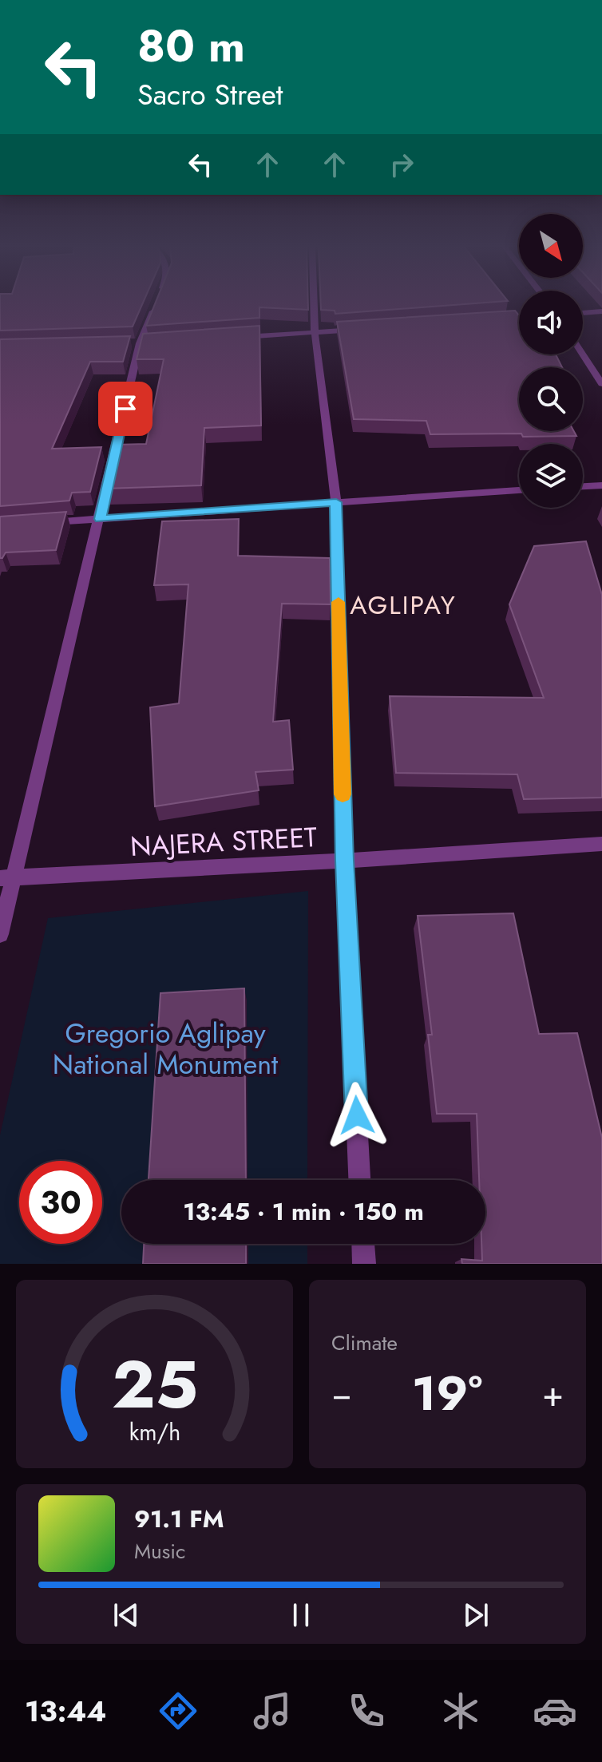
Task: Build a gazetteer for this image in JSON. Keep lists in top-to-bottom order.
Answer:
{
  "streets": {
    "street": ["NAJERA STREET"]
  },
  "districts": ["AGLIPAY"],
  "parks": ["Gregorio Aglipay National Monument"],
  "north": "bottom right",
  "page": {
    "turn": ["80 m", "Sacro Street"],
    "limit": "30",
    "trip": "13:45 · 1 min · 150 m",
    "tile": "Climate",
    "heat": ["−", "19°", "+"],
    "song": ["91.1 FM", "Music"],
    "tabs": "13:44",
    "gauge": ["25", "km/h"]
  }
}
